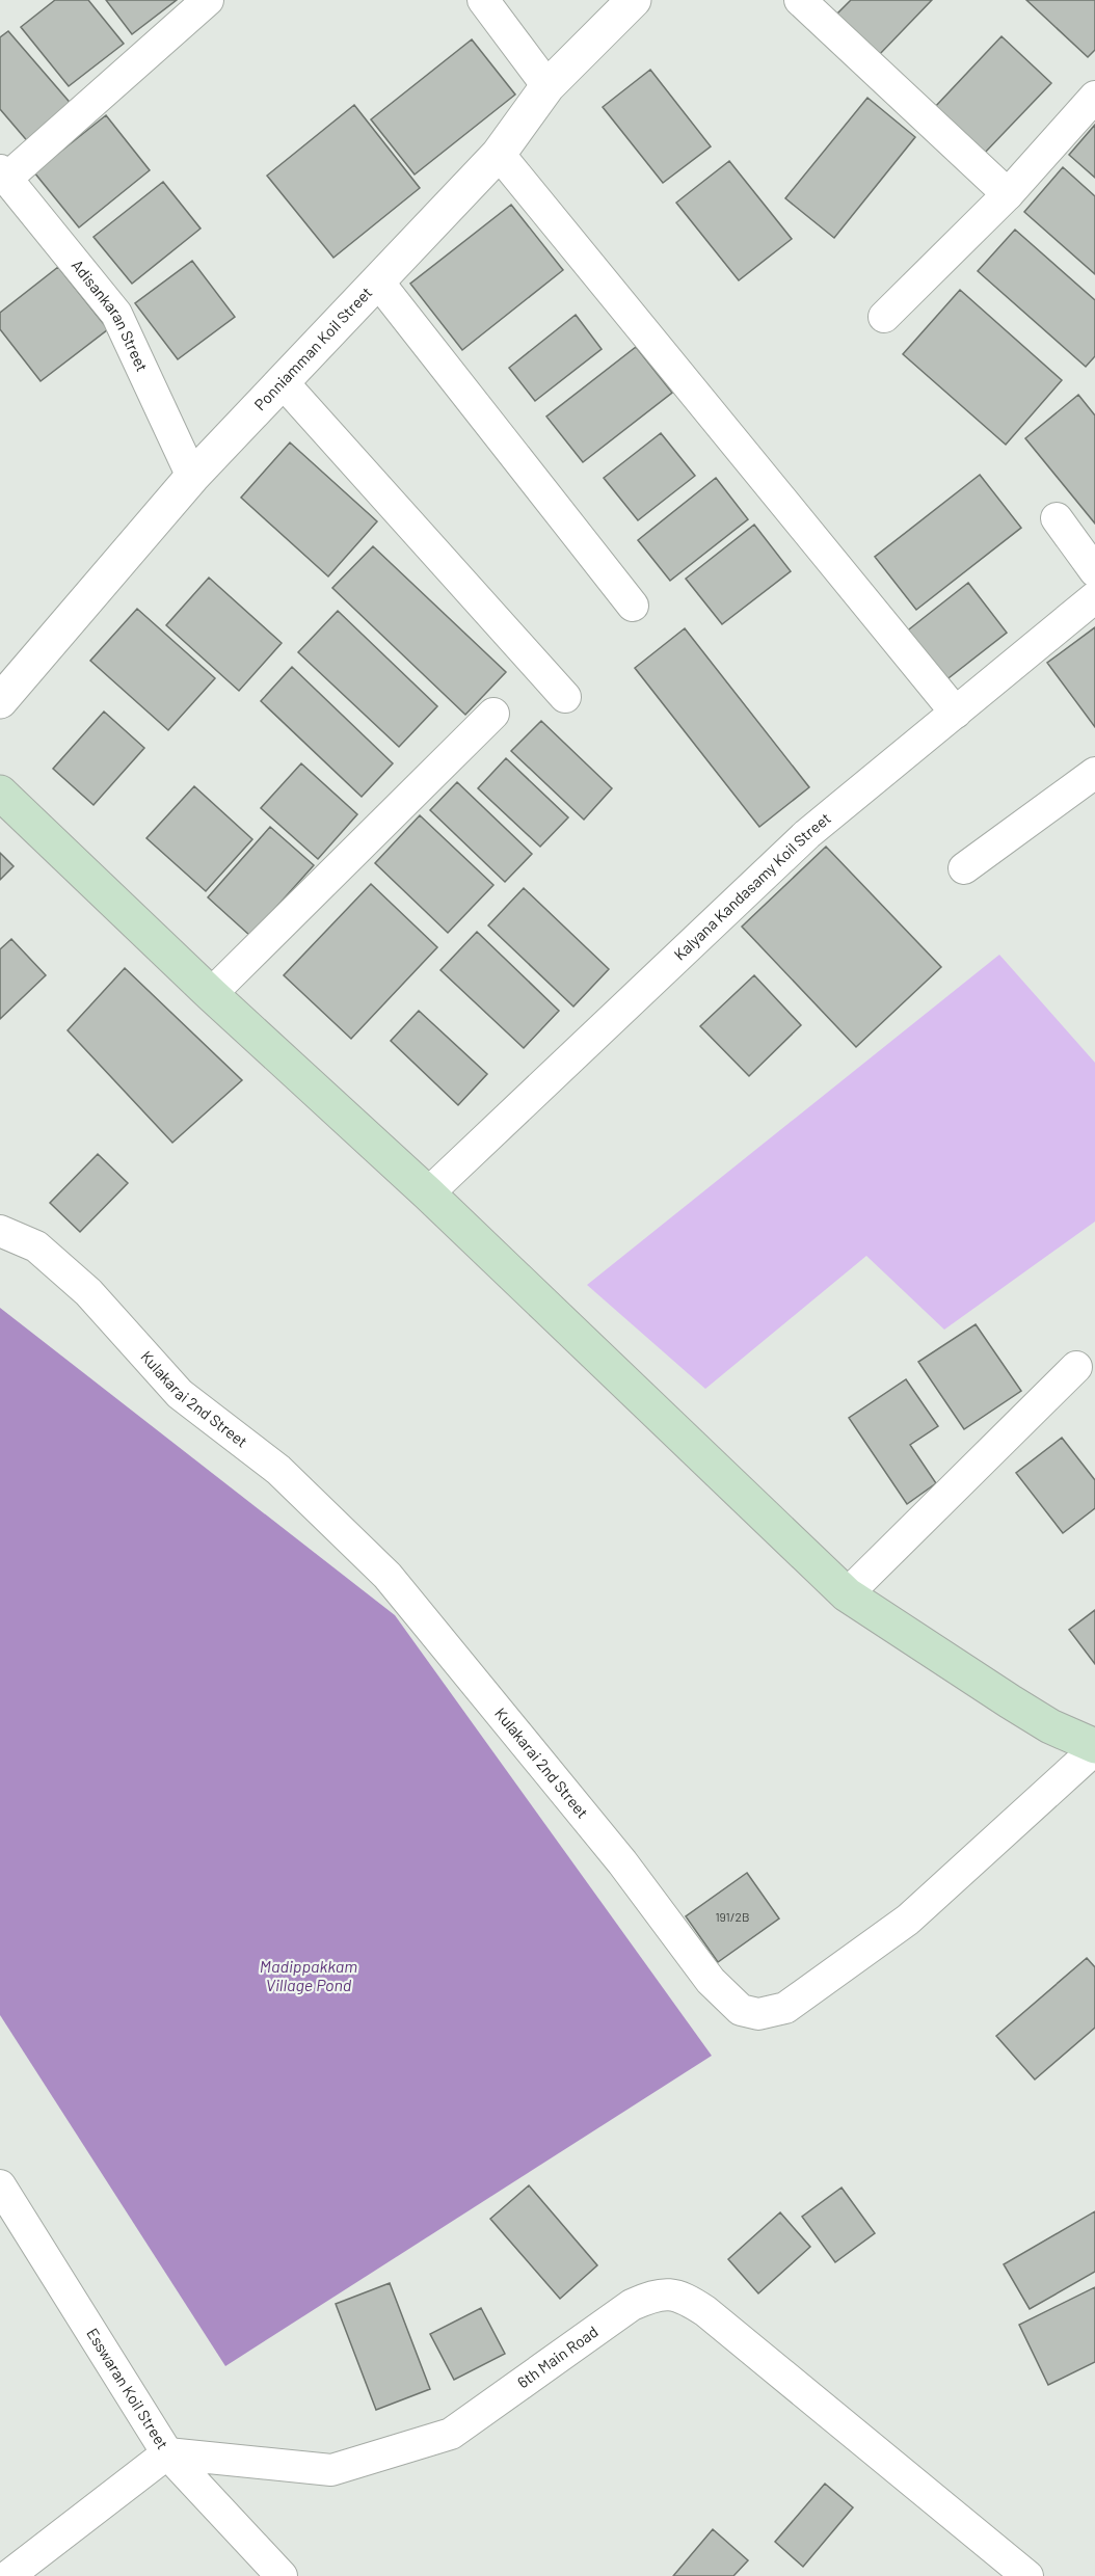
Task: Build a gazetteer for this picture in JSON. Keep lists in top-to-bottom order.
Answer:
{
  "streets": {
    "street": [
      "Adisankaran Street",
      "Ponniamman Koil Street",
      "Kalyana Kandasamy Koil Street",
      "Kulakarai 2nd Street",
      "6th Main Road",
      "Esswaran Koil Street"
    ]
  },
  "crossings": [
    ["Adisankaran Street", "Ponniamman Koil Street"],
    ["6th Main Road", "Esswaran Koil Street"]
  ],
  "water": ["Madippakkam Village Pond"],
  "house_numbers": ["191/2B"]
}
